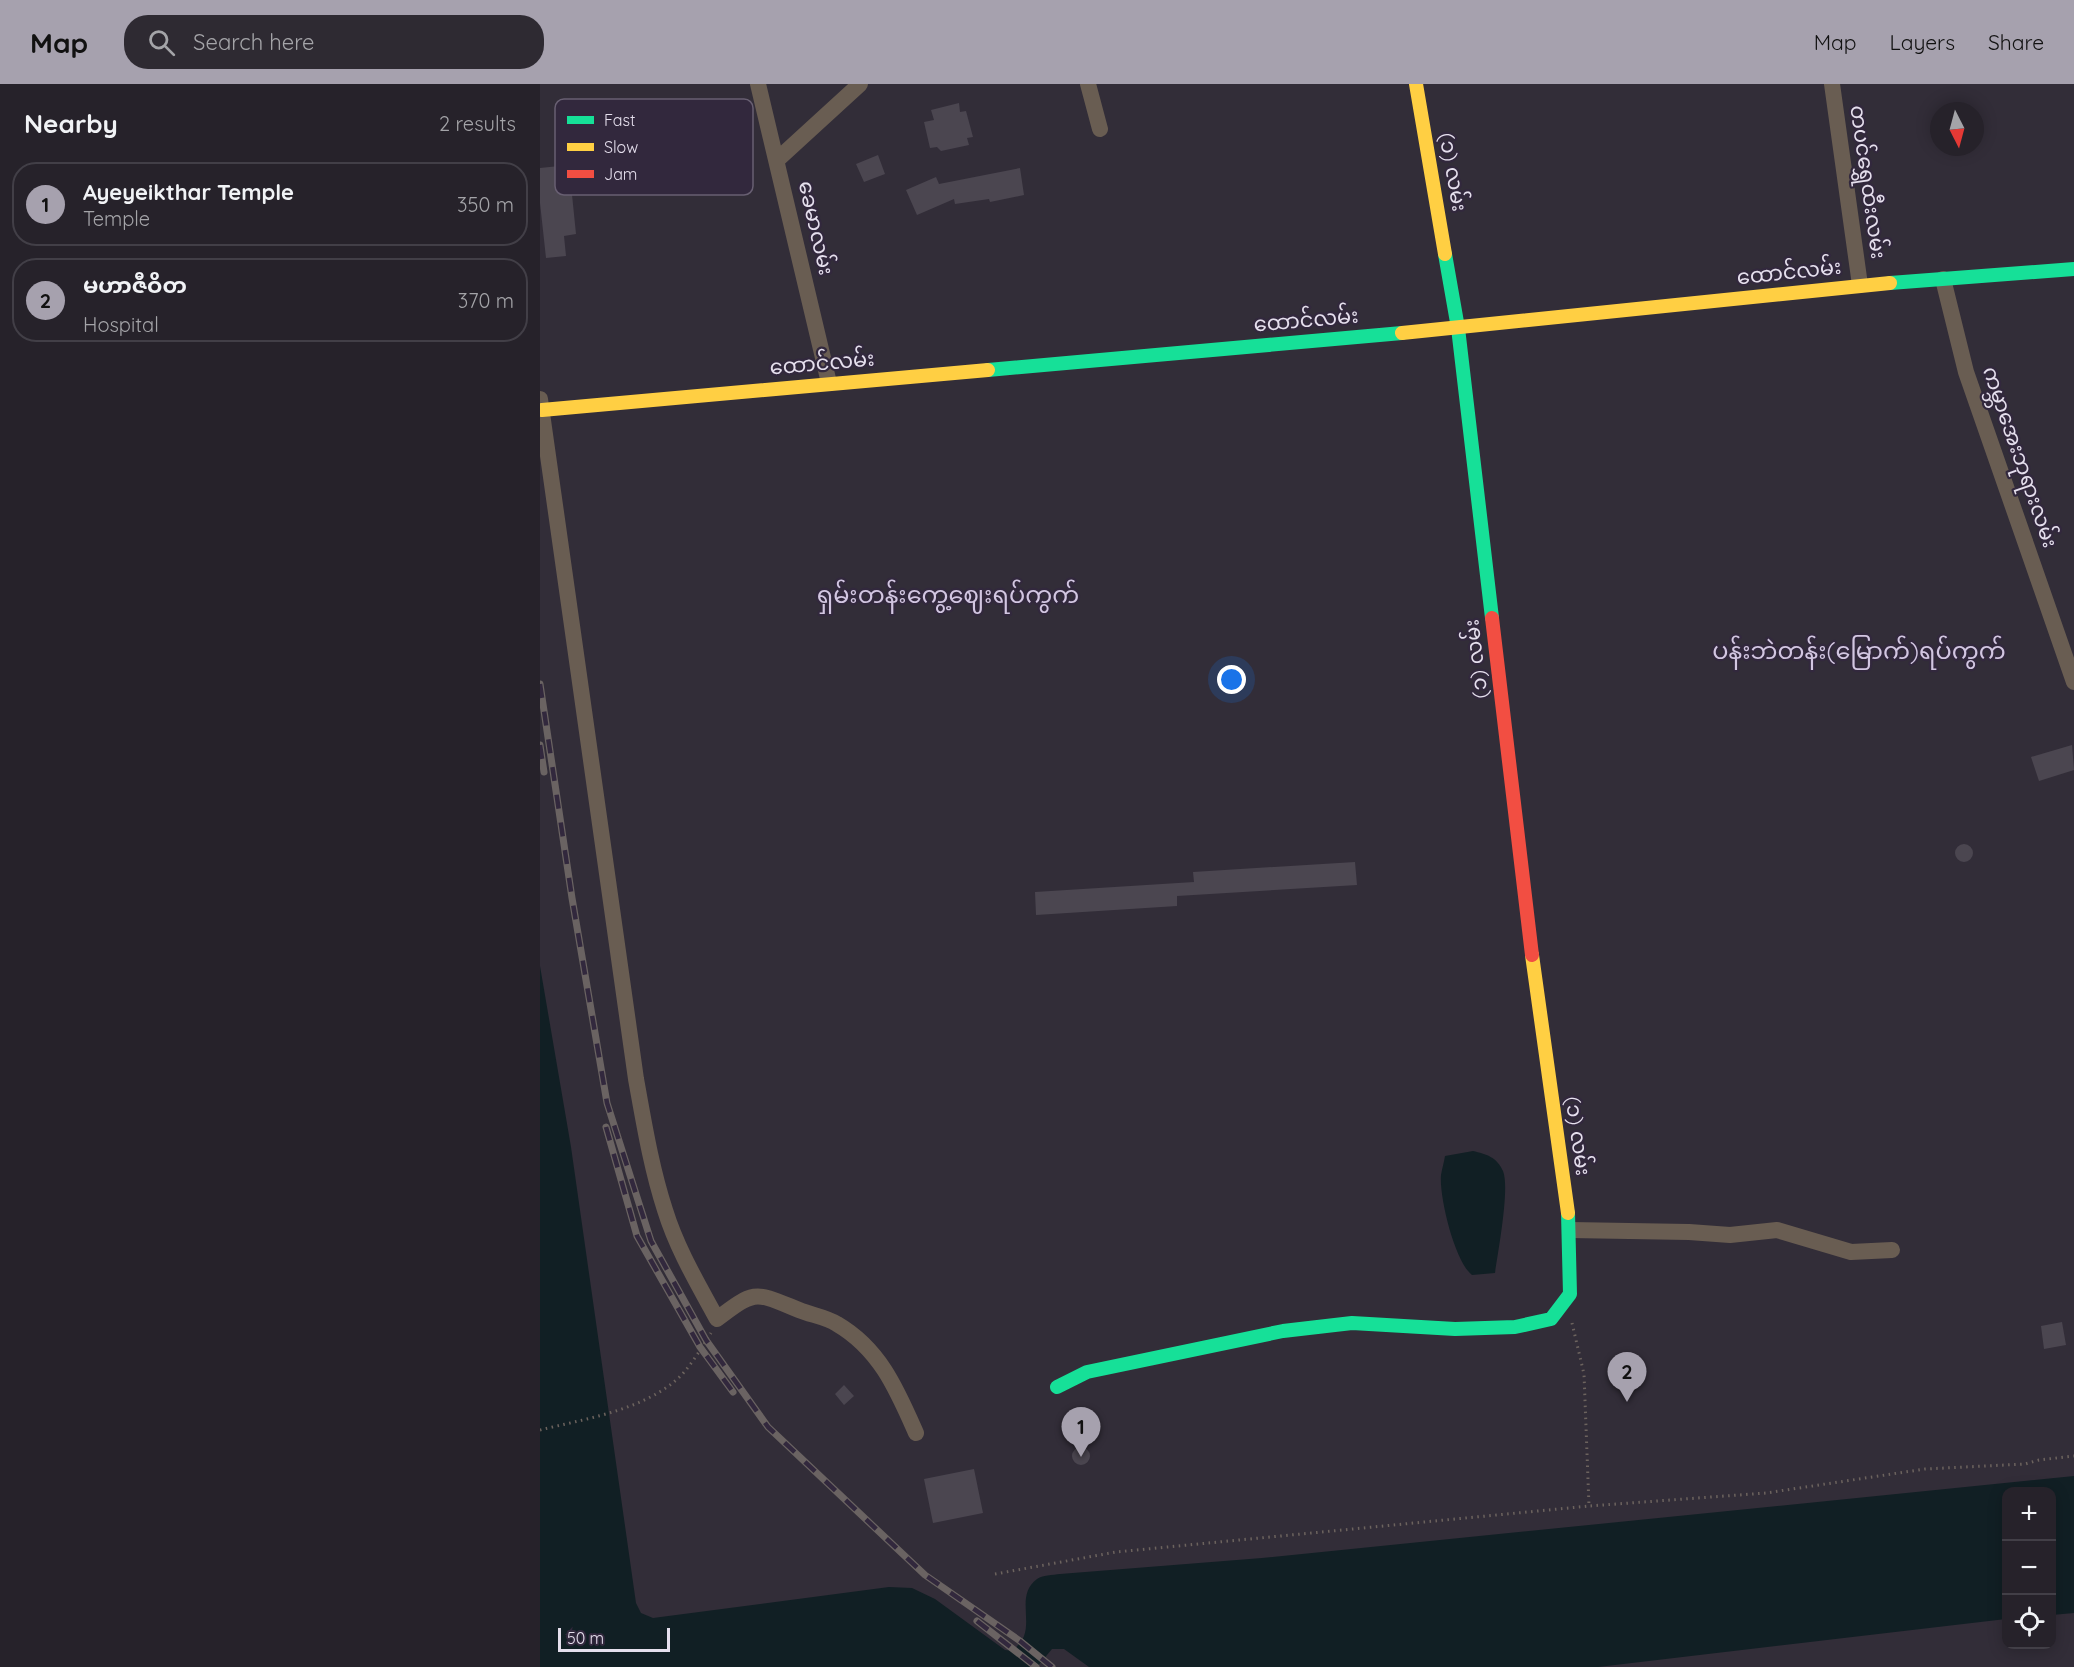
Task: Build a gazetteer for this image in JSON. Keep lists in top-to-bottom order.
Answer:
{
  "streets": {
    "street": [
      "(၁) လမ်း",
      "တပင်ရွှေထီးလမ်း",
      "ခေမာလမ်း",
      "ထောင်လမ်း",
      "ကမ္ဘာအေးဘုရားလမ်း"
    ]
  },
  "crossings": [
    ["(၁) လမ်း", "ထောင်လမ်း"],
    ["တပင်ရွှေထီးလမ်း", "ထောင်လမ်း"],
    ["ခေမာလမ်း", "ထောင်လမ်း"],
    ["ထောင်လမ်း", "ကမ္ဘာအေးဘုရားလမ်း"]
  ],
  "districts": ["ရှမ်းတန်းကွေ့ဈေးရပ်ကွက်", "ပန်းဘဲတန်း(မြောက်)ရပ်ကွက်"],
  "legend": ["Fast", "Slow", "Jam"],
  "scale_bar": "50 m",
  "north": "bottom",
  "page": {
    "header": "Map",
    "search": "Search here",
    "nav": ["Map", "Layers", "Share"],
    "heading": ["Nearby", "2 results"],
    "list": [
      {
        "mark": "1",
        "name": "Ayeyeikthar Temple",
        "note": "Temple",
        "value": "350 m"
      },
      {
        "mark": "2",
        "name": "မဟာဇီဝိတ",
        "note": "Hospital",
        "value": "370 m"
      }
    ],
    "pins": ["2", "1"],
    "map_buttons": ["+", "−"],
    "scale": "50 m"
  }
}
